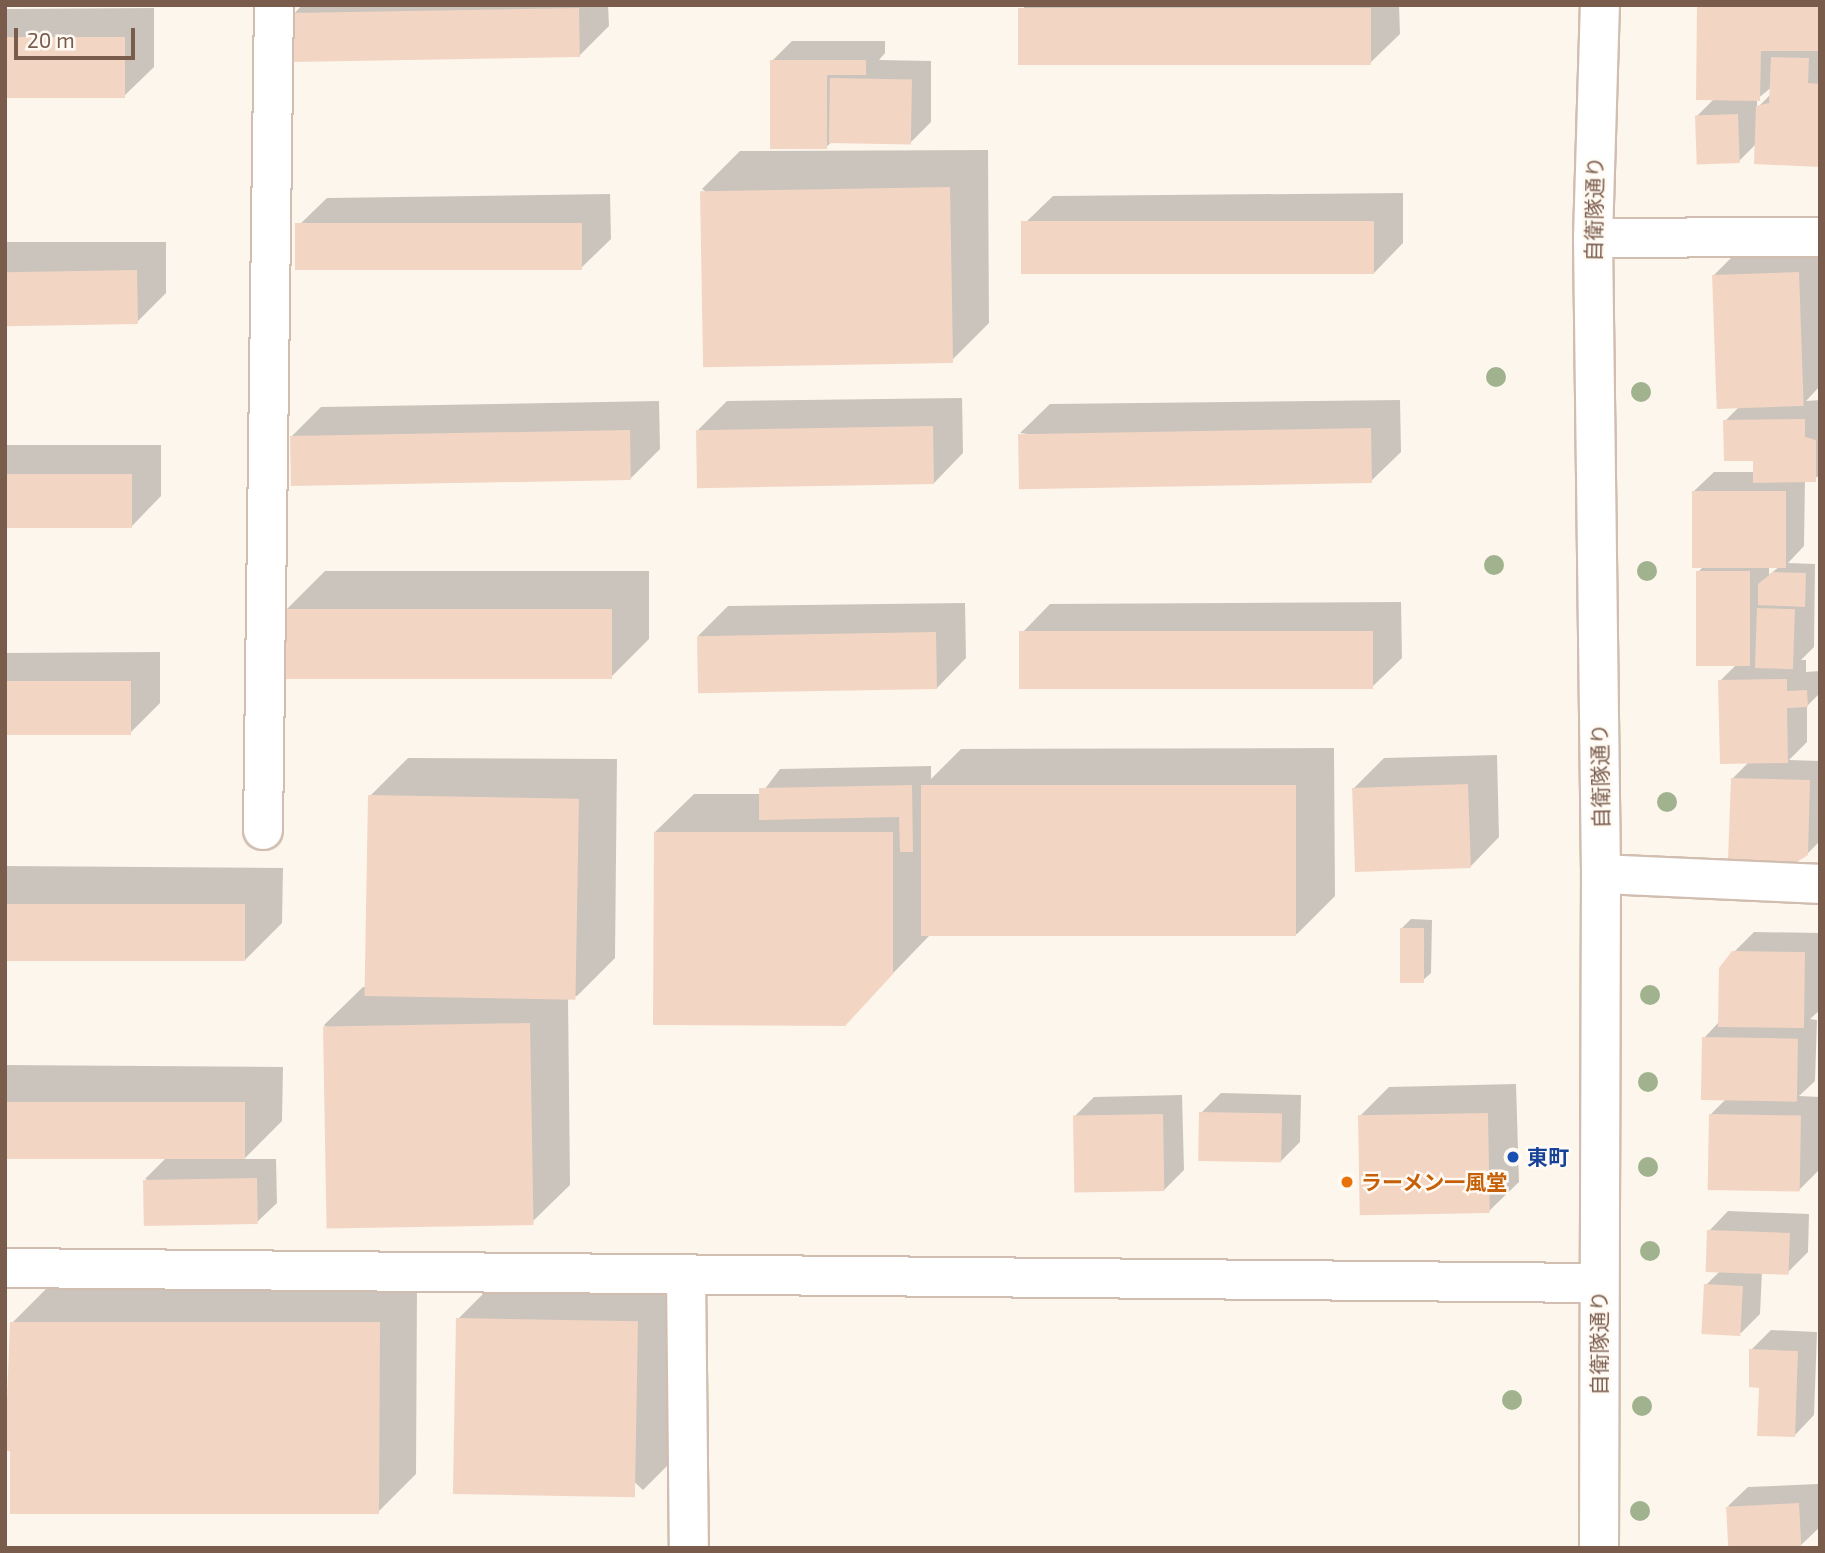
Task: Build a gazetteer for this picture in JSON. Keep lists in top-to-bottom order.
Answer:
{
  "streets": {
    "street": ["自衛隊通り"]
  },
  "places": ["東町", "ラーメン一風堂"],
  "scale_bar": "20 m"
}
